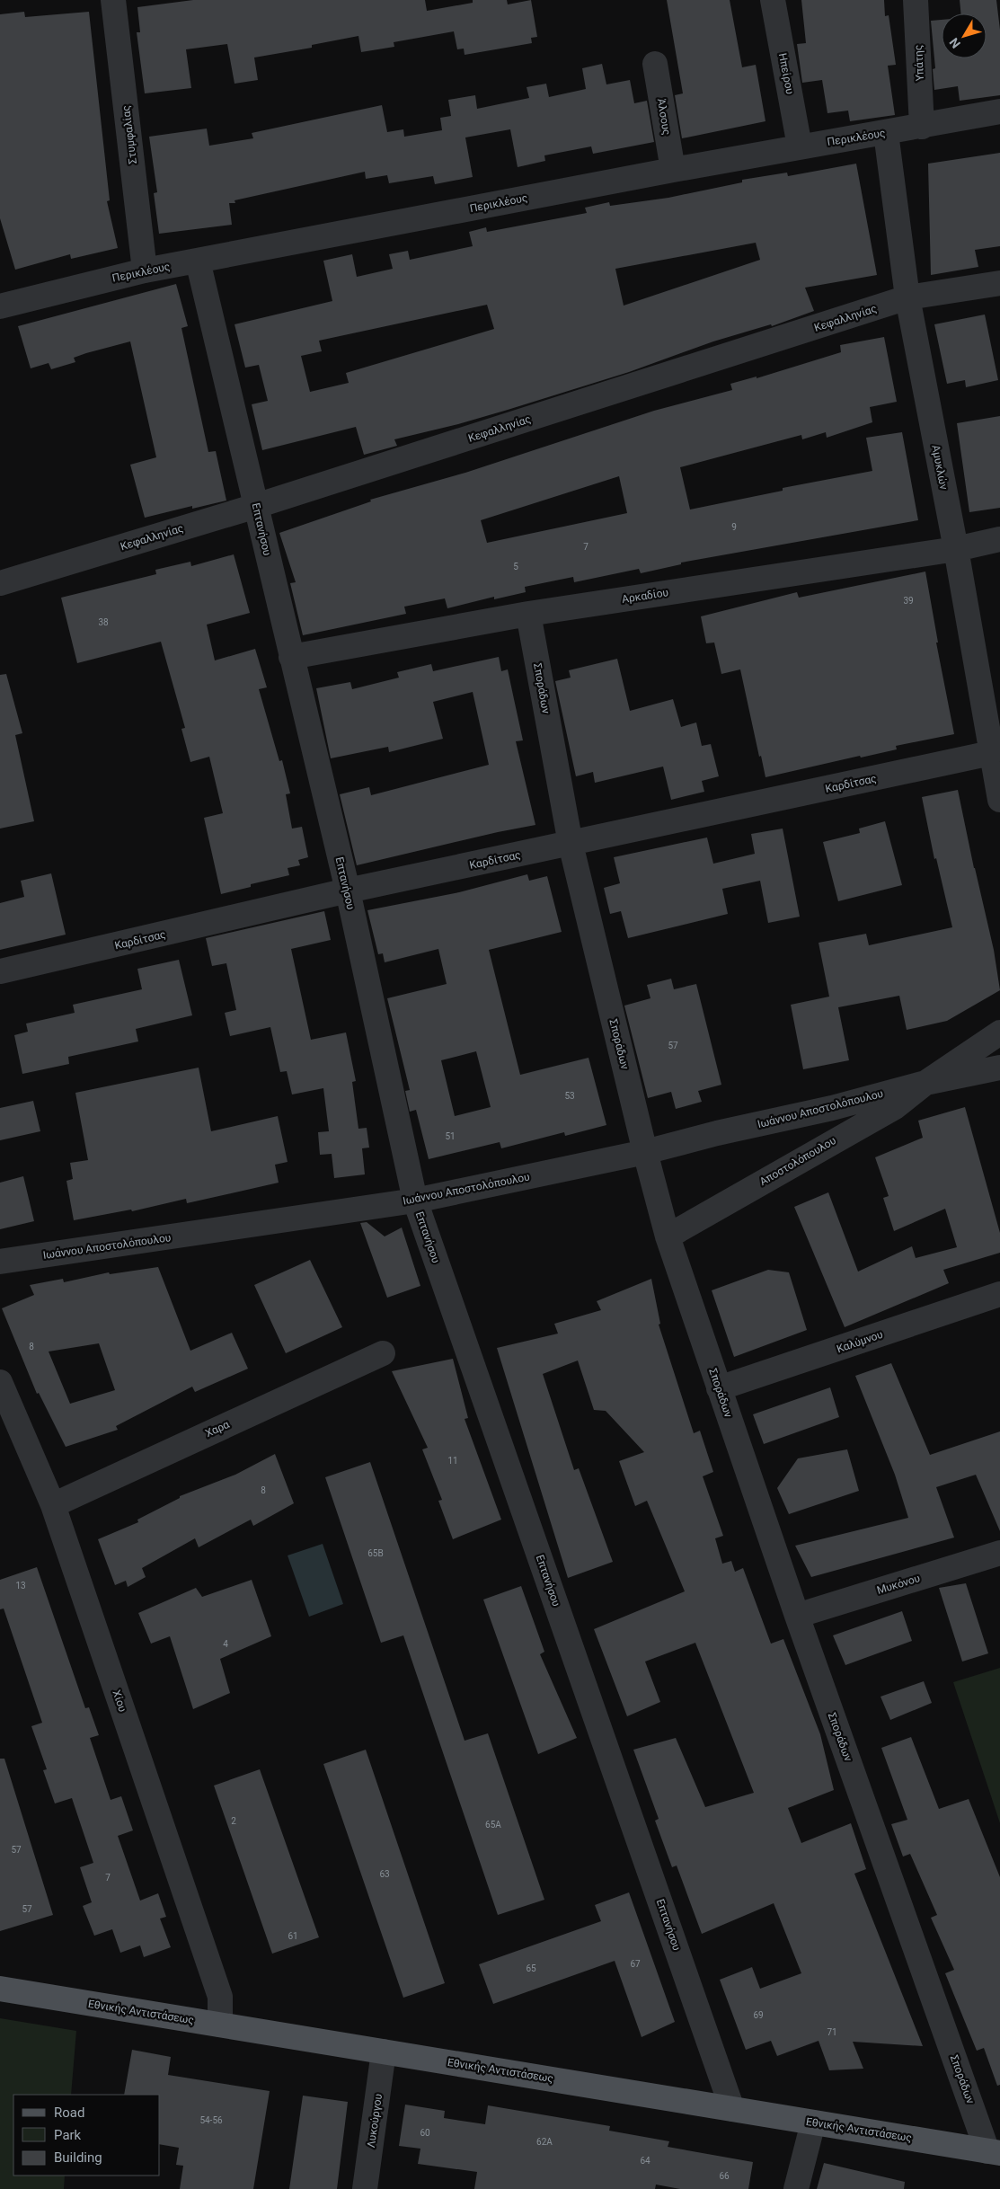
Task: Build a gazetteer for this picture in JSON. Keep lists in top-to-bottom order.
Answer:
{
  "streets": {
    "main road": ["Εθνικής Αντιστάσεως"],
    "street": [
      "Υπάτης",
      "Ηπείρου",
      "Άλσους",
      "Στυμφαλίας",
      "Περικλέους",
      "Κεφαλληνίας",
      "Αμυκλών",
      "Επτανήσου",
      "Αρκαδίου",
      "Σποράδων",
      "Καρδίτσας",
      "Ιωάννου Αποστολόπουλου",
      "Αποστολόπουλου",
      "Καλύμνου",
      "Χαρα",
      "Μυκόνου",
      "Χίου",
      "Λυκούργου"
    ]
  },
  "crossings": [
    ["Υπάτης", "Περικλέους"],
    ["Ηπείρου", "Περικλέους"],
    ["Άλσους", "Περικλέους"],
    ["Στυμφαλίας", "Περικλέους"],
    ["Περικλέους", "Αμυκλών"],
    ["Περικλέους", "Επτανήσου"],
    ["Κεφαλληνίας", "Αμυκλών"],
    ["Κεφαλληνίας", "Επτανήσου"],
    ["Αμυκλών", "Αρκαδίου"],
    ["Αμυκλών", "Καρδίτσας"],
    ["Επτανήσου", "Αρκαδίου"],
    ["Επτανήσου", "Καρδίτσας"],
    ["Επτανήσου", "Ιωάννου Αποστολόπουλου"],
    ["Επτανήσου", "Εθνικής Αντιστάσεως"],
    ["Αρκαδίου", "Σποράδων"],
    ["Σποράδων", "Καρδίτσας"],
    ["Σποράδων", "Ιωάννου Αποστολόπουλου"],
    ["Σποράδων", "Αποστολόπουλου"],
    ["Σποράδων", "Καλύμνου"],
    ["Σποράδων", "Μυκόνου"],
    ["Σποράδων", "Εθνικής Αντιστάσεως"],
    ["Ιωάννου Αποστολόπουλου", "Αποστολόπουλου"],
    ["Χαρα", "Χίου"],
    ["Χίου", "Εθνικής Αντιστάσεως"],
    ["Εθνικής Αντιστάσεως", "Λυκούργου"]
  ],
  "house_numbers": [
    "9",
    "7",
    "5",
    "39",
    "38",
    "57",
    "53",
    "51",
    "8",
    "11",
    "8",
    "65Β",
    "13",
    "4",
    "2",
    "65Α",
    "57",
    "63",
    "7",
    "57",
    "61",
    "67",
    "65",
    "69",
    "71",
    "54-56",
    "60",
    "62A",
    "64",
    "66"
  ],
  "legend": ["Road", "Park", "Building"],
  "north": "bottom left"
}
